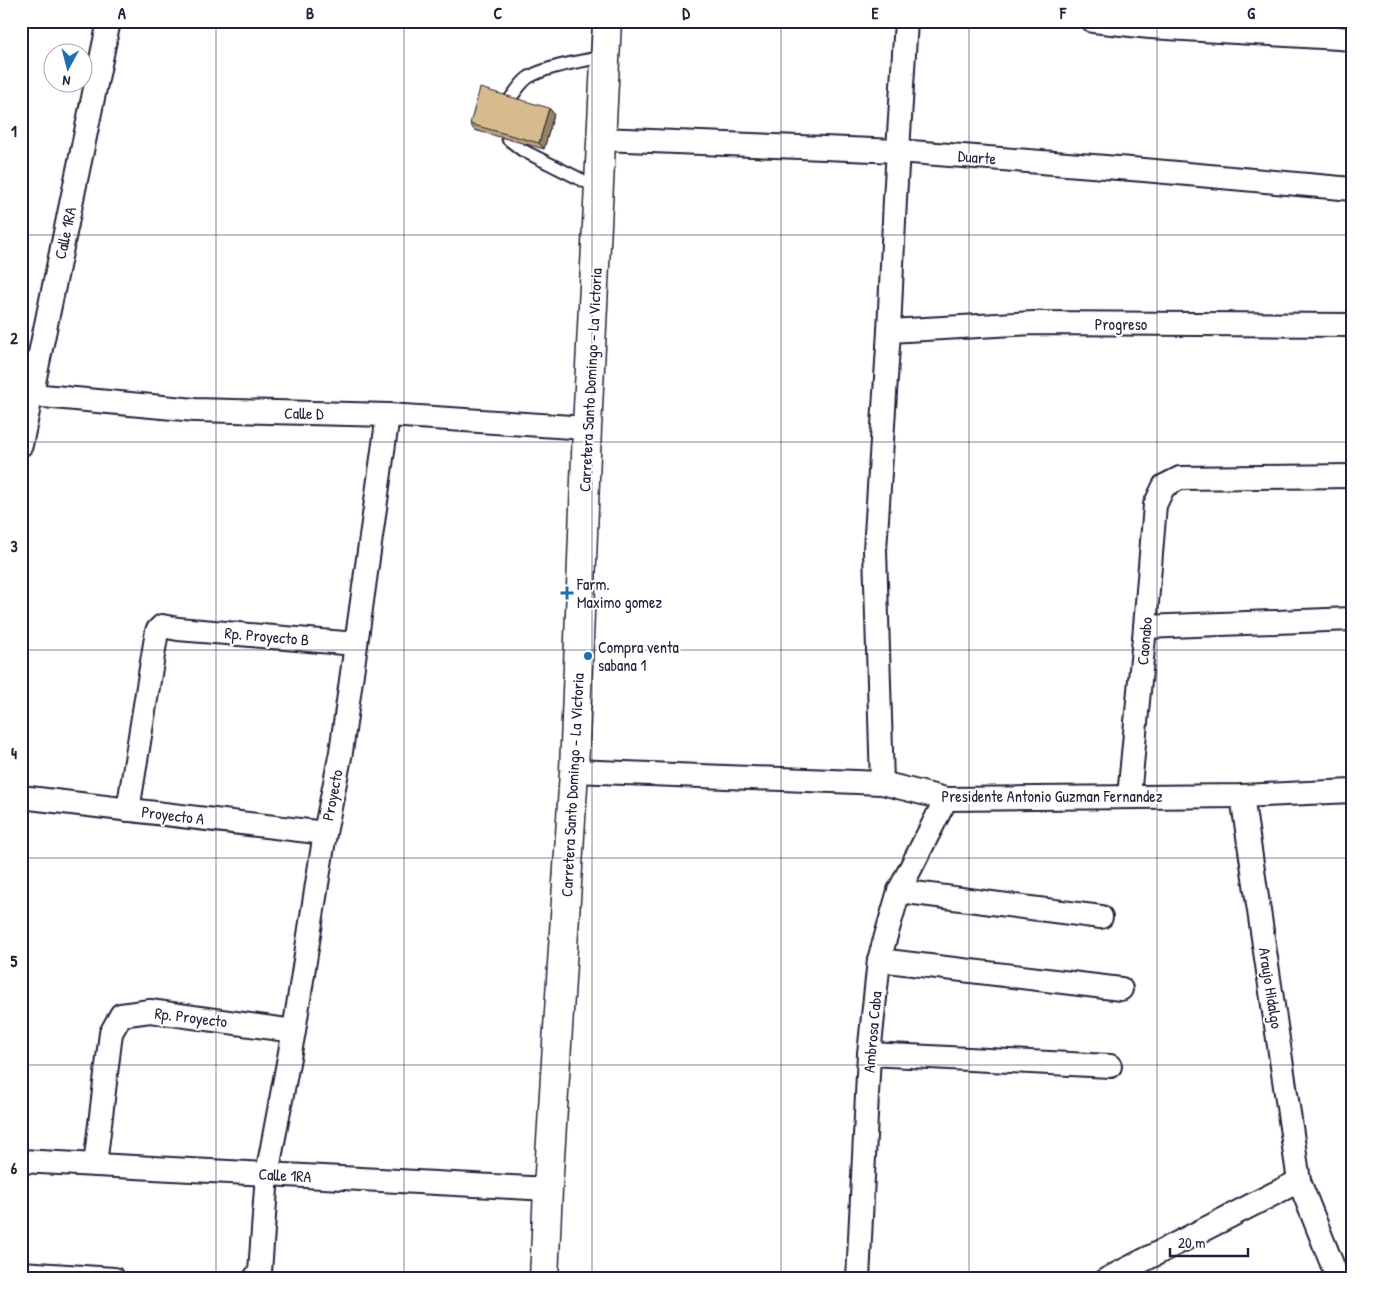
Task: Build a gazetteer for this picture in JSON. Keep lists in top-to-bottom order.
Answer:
{
  "streets": {
    "main road": ["Carretera Santo Domingo - La Victoria"],
    "street": [
      "Duarte",
      "Calle 1RA",
      "Progreso",
      "Calle D",
      "Rp. Proyecto B",
      "Caonabo",
      "Proyecto",
      "Presidente Antonio Guzman Fernandez",
      "Proyecto A",
      "Araujo Hidalgo",
      "Rp. Proyecto",
      "Ambrosa Caba"
    ]
  },
  "crossings": [
    ["Duarte", "Carretera Santo Domingo - La Victoria"],
    ["Calle 1RA", "Carretera Santo Domingo - La Victoria"],
    ["Calle 1RA", "Calle D"],
    ["Calle 1RA", "Proyecto"],
    ["Calle 1RA", "Rp. Proyecto"],
    ["Carretera Santo Domingo - La Victoria", "Calle D"],
    ["Carretera Santo Domingo - La Victoria", "Presidente Antonio Guzman Fernandez"],
    ["Calle D", "Proyecto"],
    ["Rp. Proyecto B", "Proyecto"],
    ["Rp. Proyecto B", "Proyecto A"],
    ["Caonabo", "Presidente Antonio Guzman Fernandez"],
    ["Proyecto", "Proyecto A"],
    ["Proyecto", "Rp. Proyecto"],
    ["Presidente Antonio Guzman Fernandez", "Araujo Hidalgo"],
    ["Presidente Antonio Guzman Fernandez", "Ambrosa Caba"]
  ],
  "places": {
    "health": ["Farm. Maximo gomez"],
    "other": ["Compra venta sabana 1"]
  },
  "scale_bar": "20 m",
  "north": "bottom",
  "grid": {
    "columns": [
      "A",
      "B",
      "C",
      "D",
      "E",
      "F",
      "G"
    ],
    "rows": [
      "1",
      "2",
      "3",
      "4",
      "5",
      "6"
    ]
  }
}
